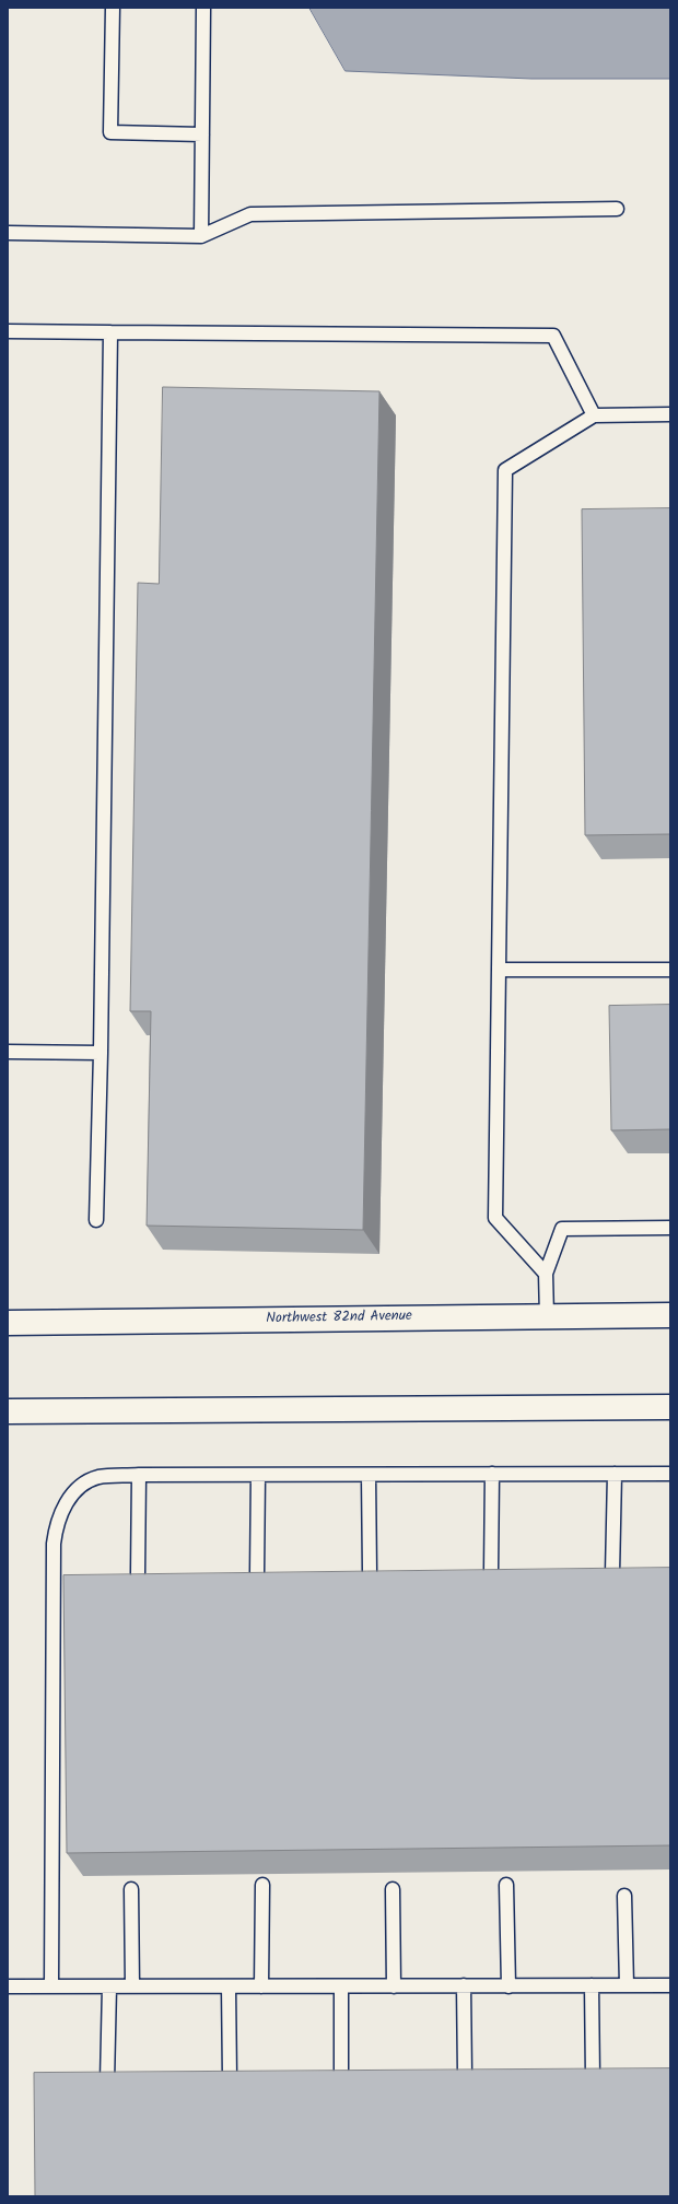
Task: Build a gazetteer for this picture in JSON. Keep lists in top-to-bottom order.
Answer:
{
  "streets": {
    "street": ["Northwest 82nd Avenue"]
  }
}
